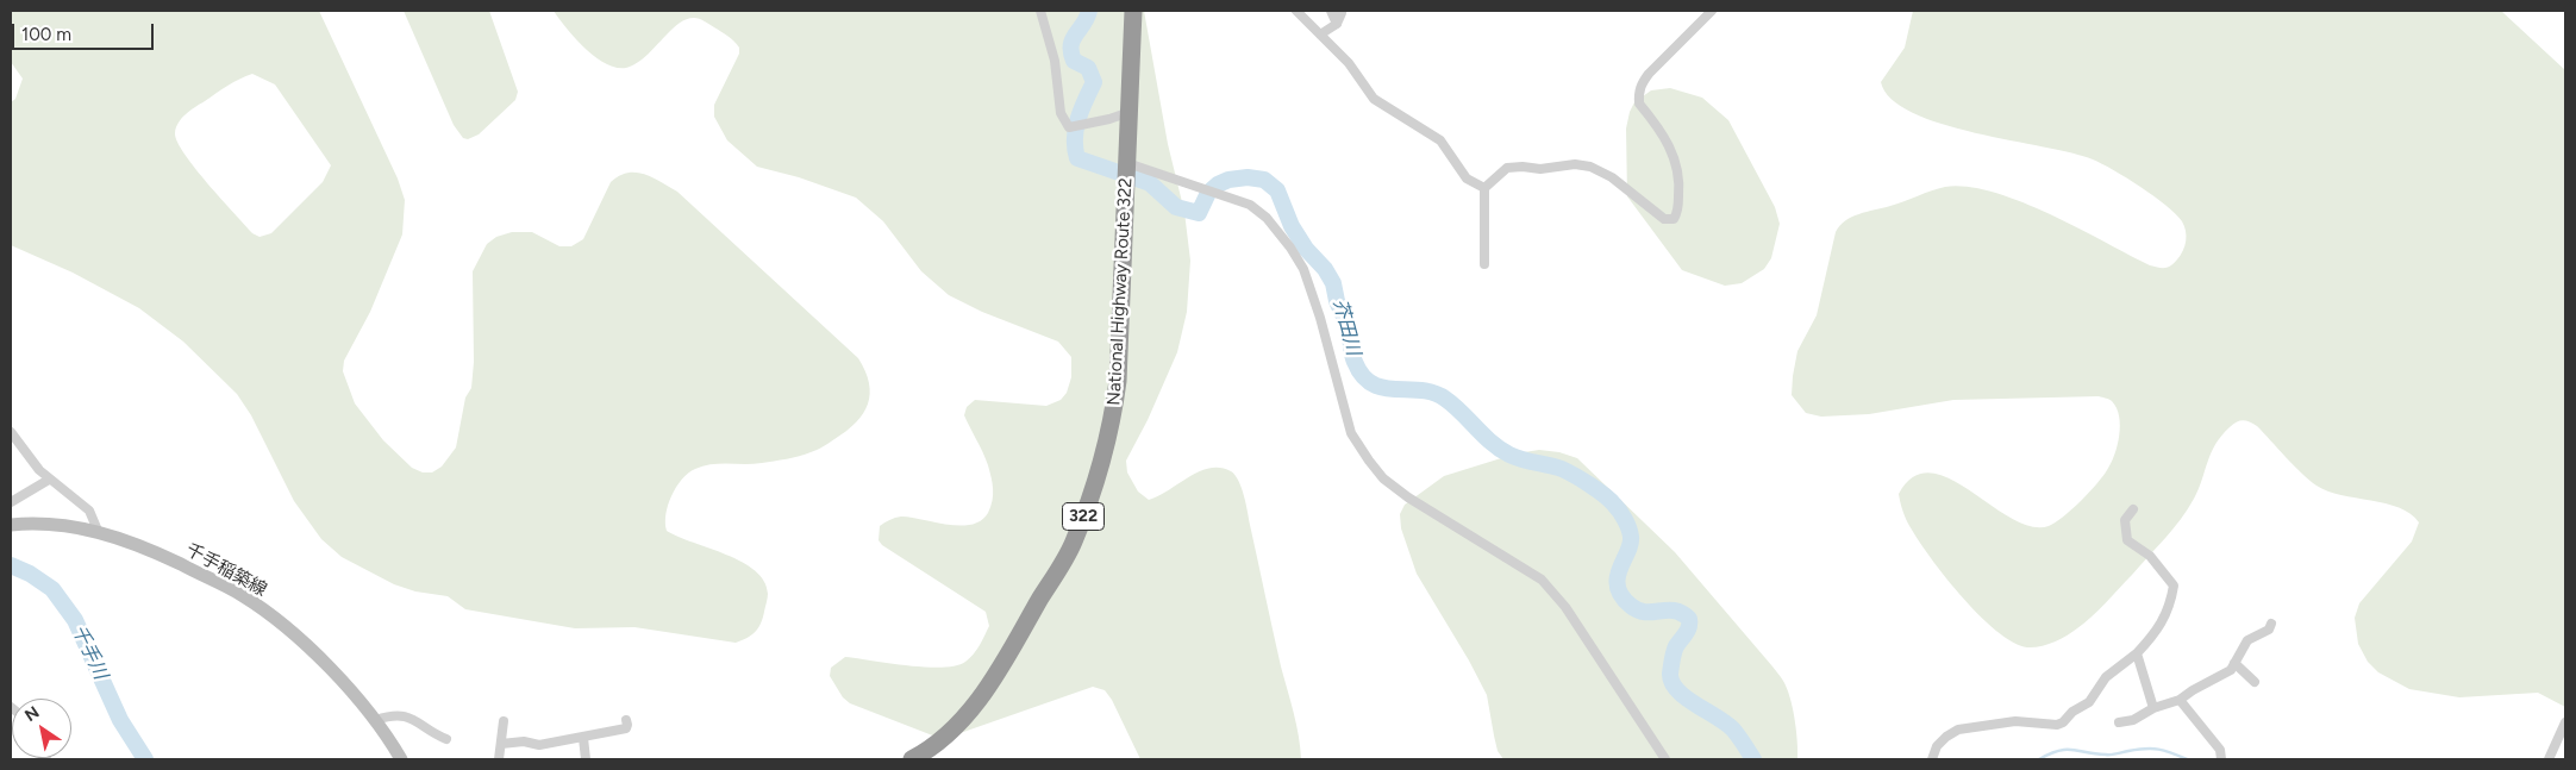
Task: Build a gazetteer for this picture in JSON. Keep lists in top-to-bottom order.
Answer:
{
  "streets": {
    "highway": ["National Highway Route 322", "322"],
    "main road": ["千手稲築線"]
  },
  "water": ["芥田川", "千手川"],
  "scale_bar": "100 m",
  "north": "top left"
}
